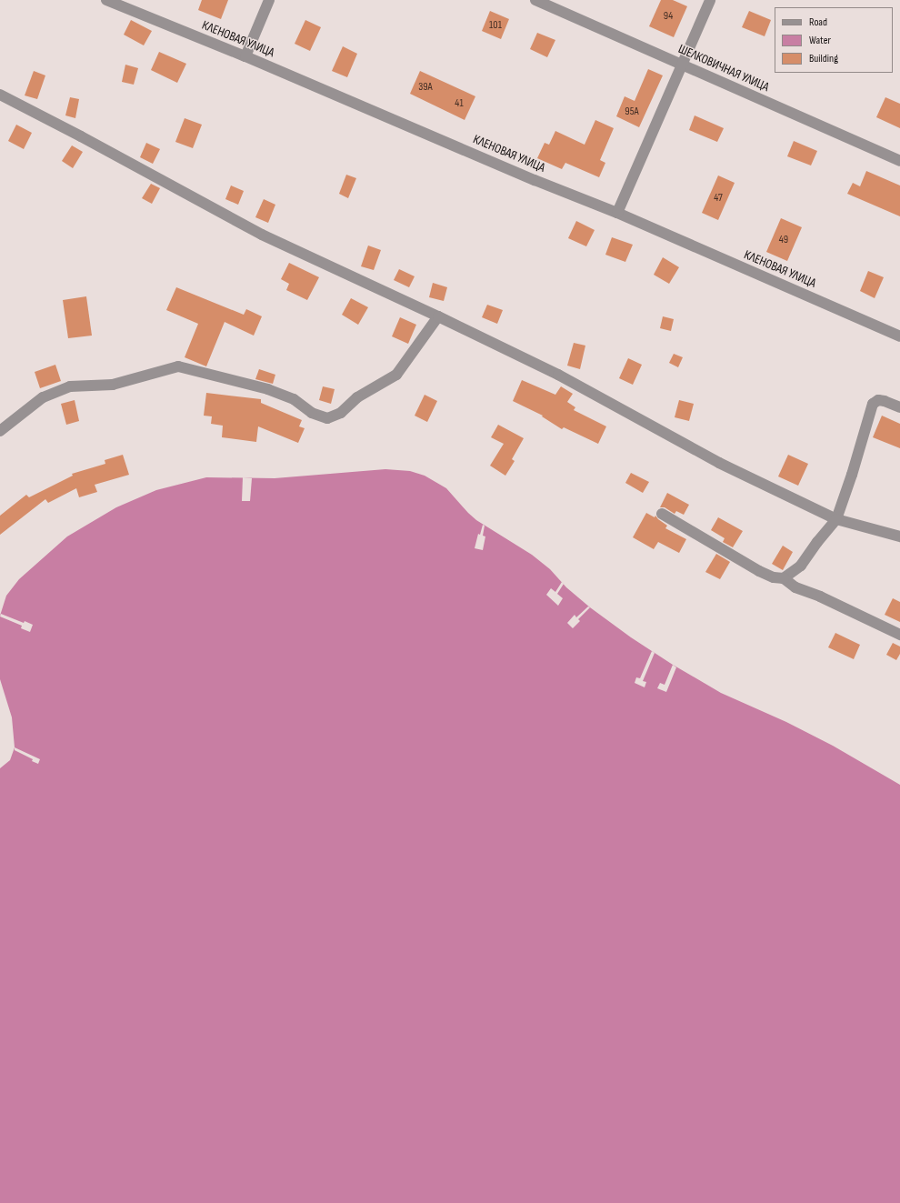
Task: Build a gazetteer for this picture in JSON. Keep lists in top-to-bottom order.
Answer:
{
  "streets": {
    "street": ["КЛЕНОВАЯ УЛИЦА", "ШЕЛКОВИЧНАЯ УЛИЦА"]
  },
  "house_numbers": [
    "94",
    "101",
    "39А",
    "41",
    "95А",
    "47",
    "49"
  ],
  "legend": ["Road", "Water", "Building"]
}
